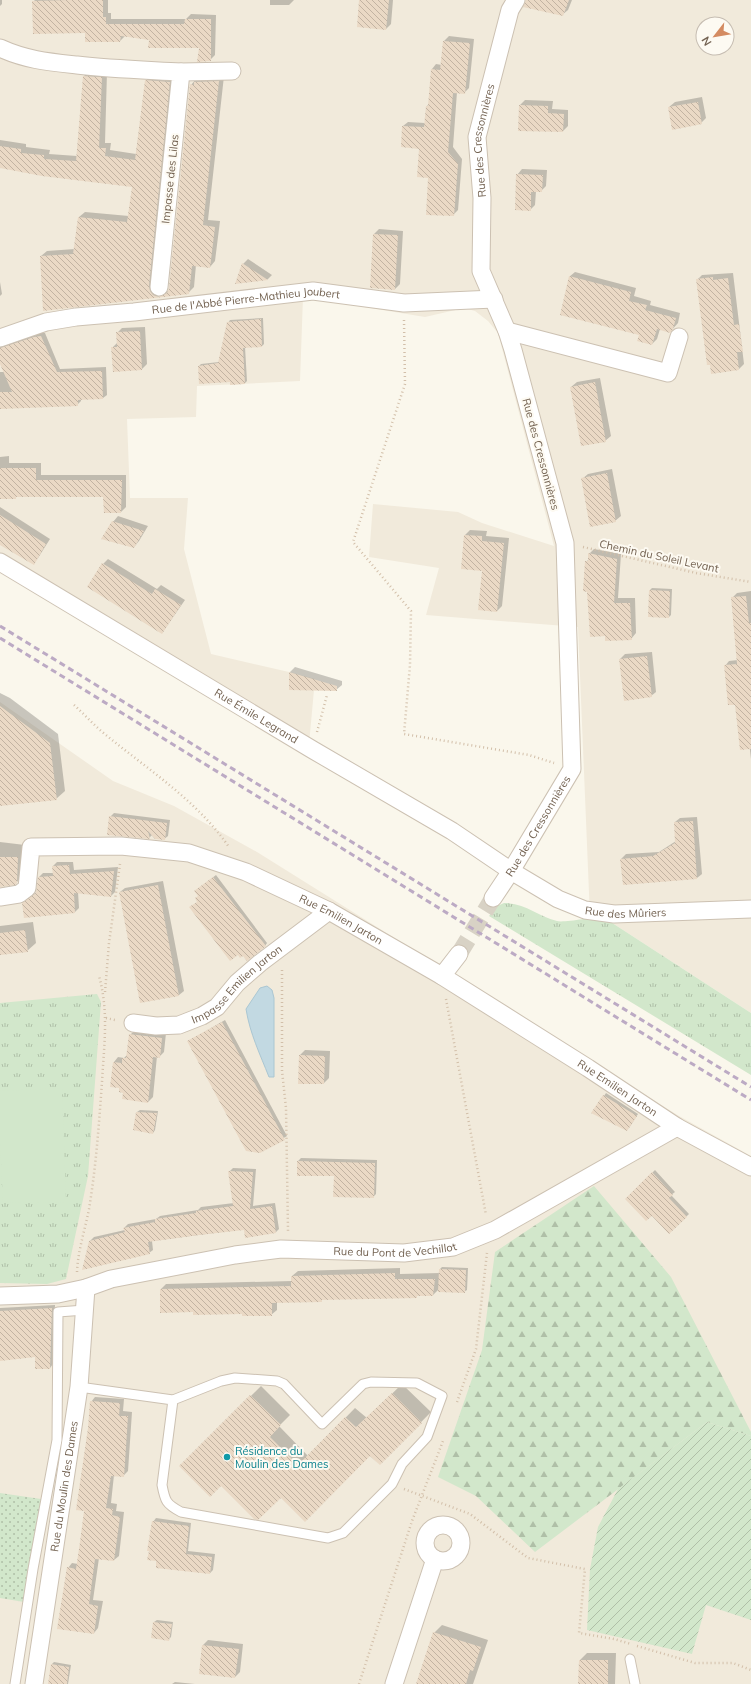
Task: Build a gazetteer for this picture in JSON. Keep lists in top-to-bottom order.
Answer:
{
  "streets": {
    "street": [
      "Rue des Cressonnières",
      "Impasse des Lilas",
      "Rue de l'Abbé Pierre-Mathieu Joubert",
      "Rue Émile Legrand",
      "Rue des Mûriers",
      "Rue Emilien Jarton",
      "Impasse Emilien Jarton",
      "Rue du Pont de Vechillot",
      "Rue du Moulin des Dames"
    ],
    "path": ["Chemin du Soleil Levant"]
  },
  "crossings": [
    ["Rue des Cressonnières", "Rue de l'Abbé Pierre-Mathieu Joubert"],
    ["Rue des Cressonnières", "Chemin du Soleil Levant"],
    ["Rue des Cressonnières", "Rue Émile Legrand"],
    ["Rue des Cressonnières", "Rue des Mûriers"],
    ["Rue Émile Legrand", "Rue des Mûriers"],
    ["Rue Emilien Jarton", "Impasse Emilien Jarton"],
    ["Rue Emilien Jarton", "Rue du Pont de Vechillot"],
    ["Rue du Pont de Vechillot", "Rue du Moulin des Dames"]
  ],
  "places": ["Résidence du Moulin des Dames"],
  "north": "bottom left"
}
